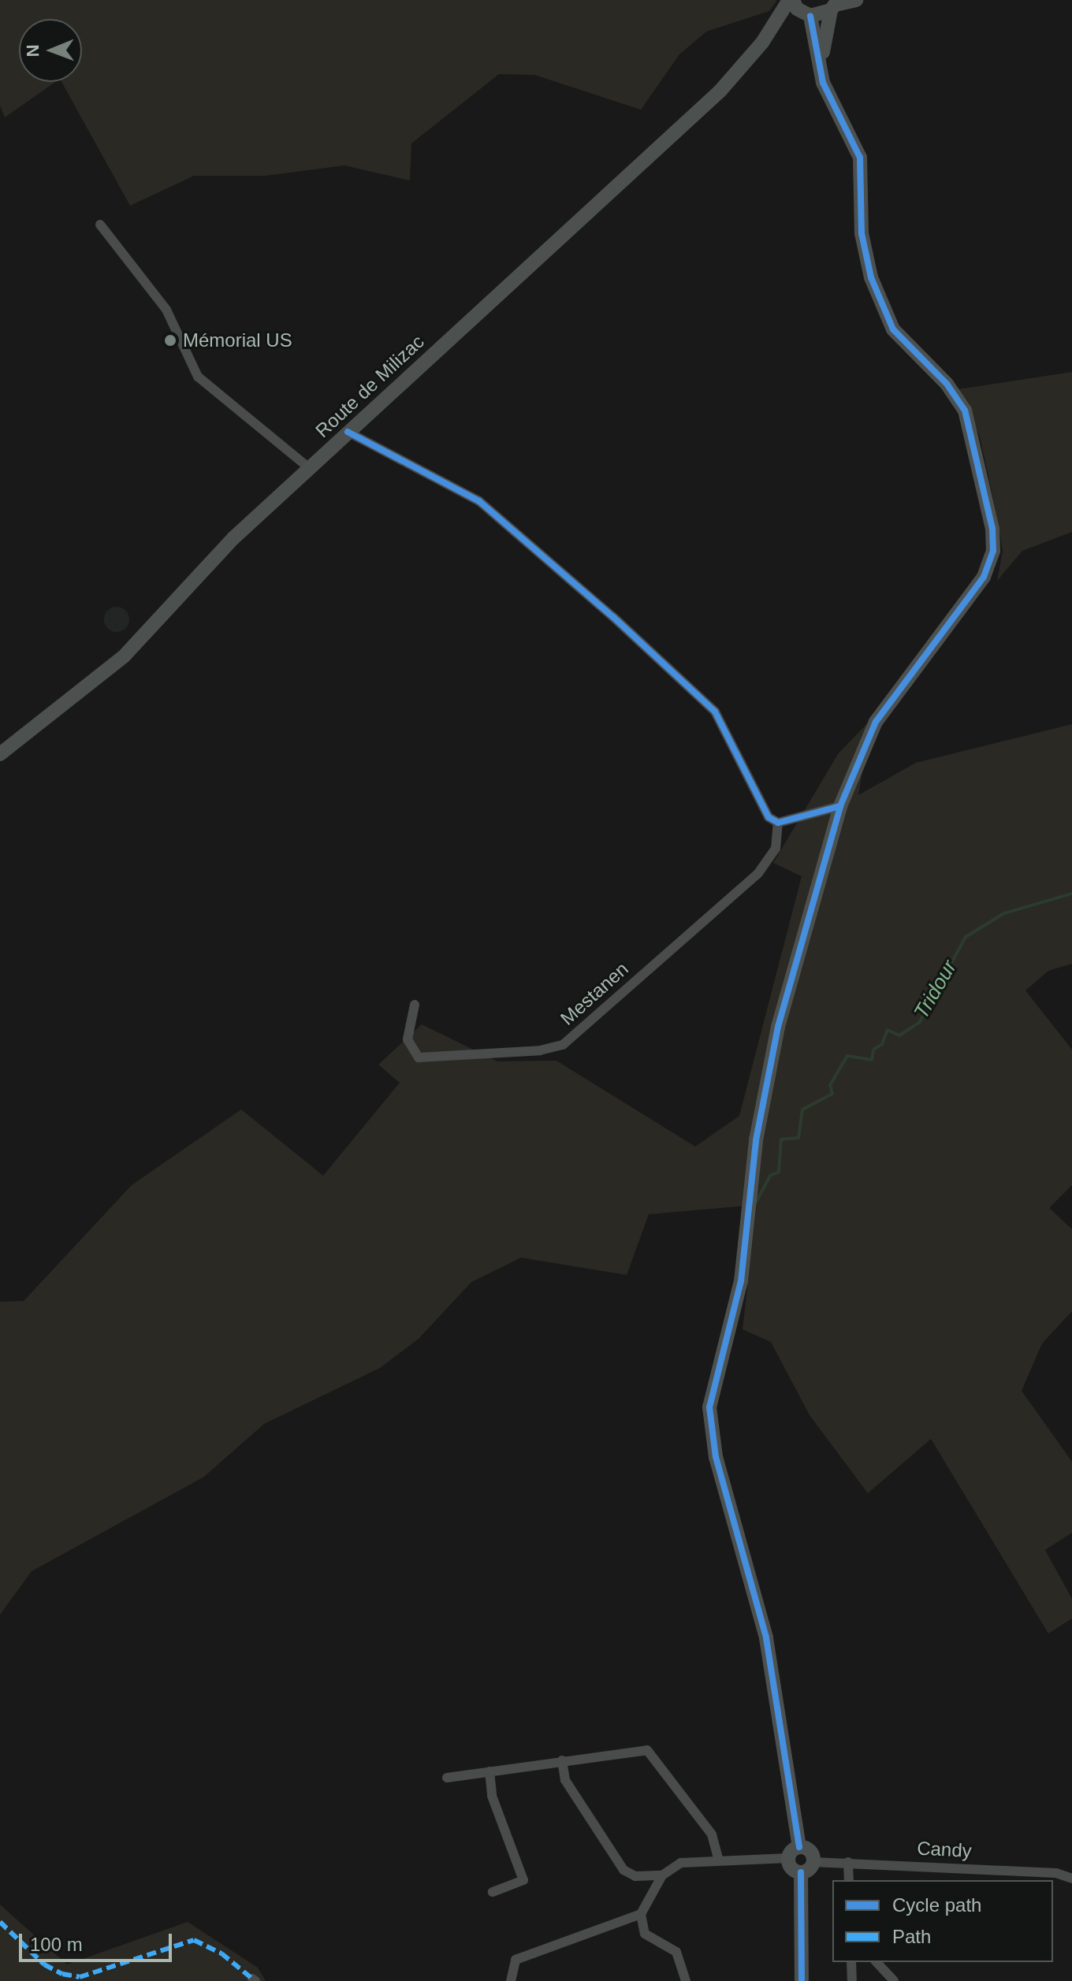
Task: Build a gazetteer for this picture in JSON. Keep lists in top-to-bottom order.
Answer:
{
  "streets": {
    "street": ["Route de Milizac", "Mestanen", "Candy"]
  },
  "water": ["Tridour"],
  "places": ["Mémorial US"],
  "legend": ["Cycle path", "Path"],
  "scale_bar": "100 m",
  "north": "left"
}
